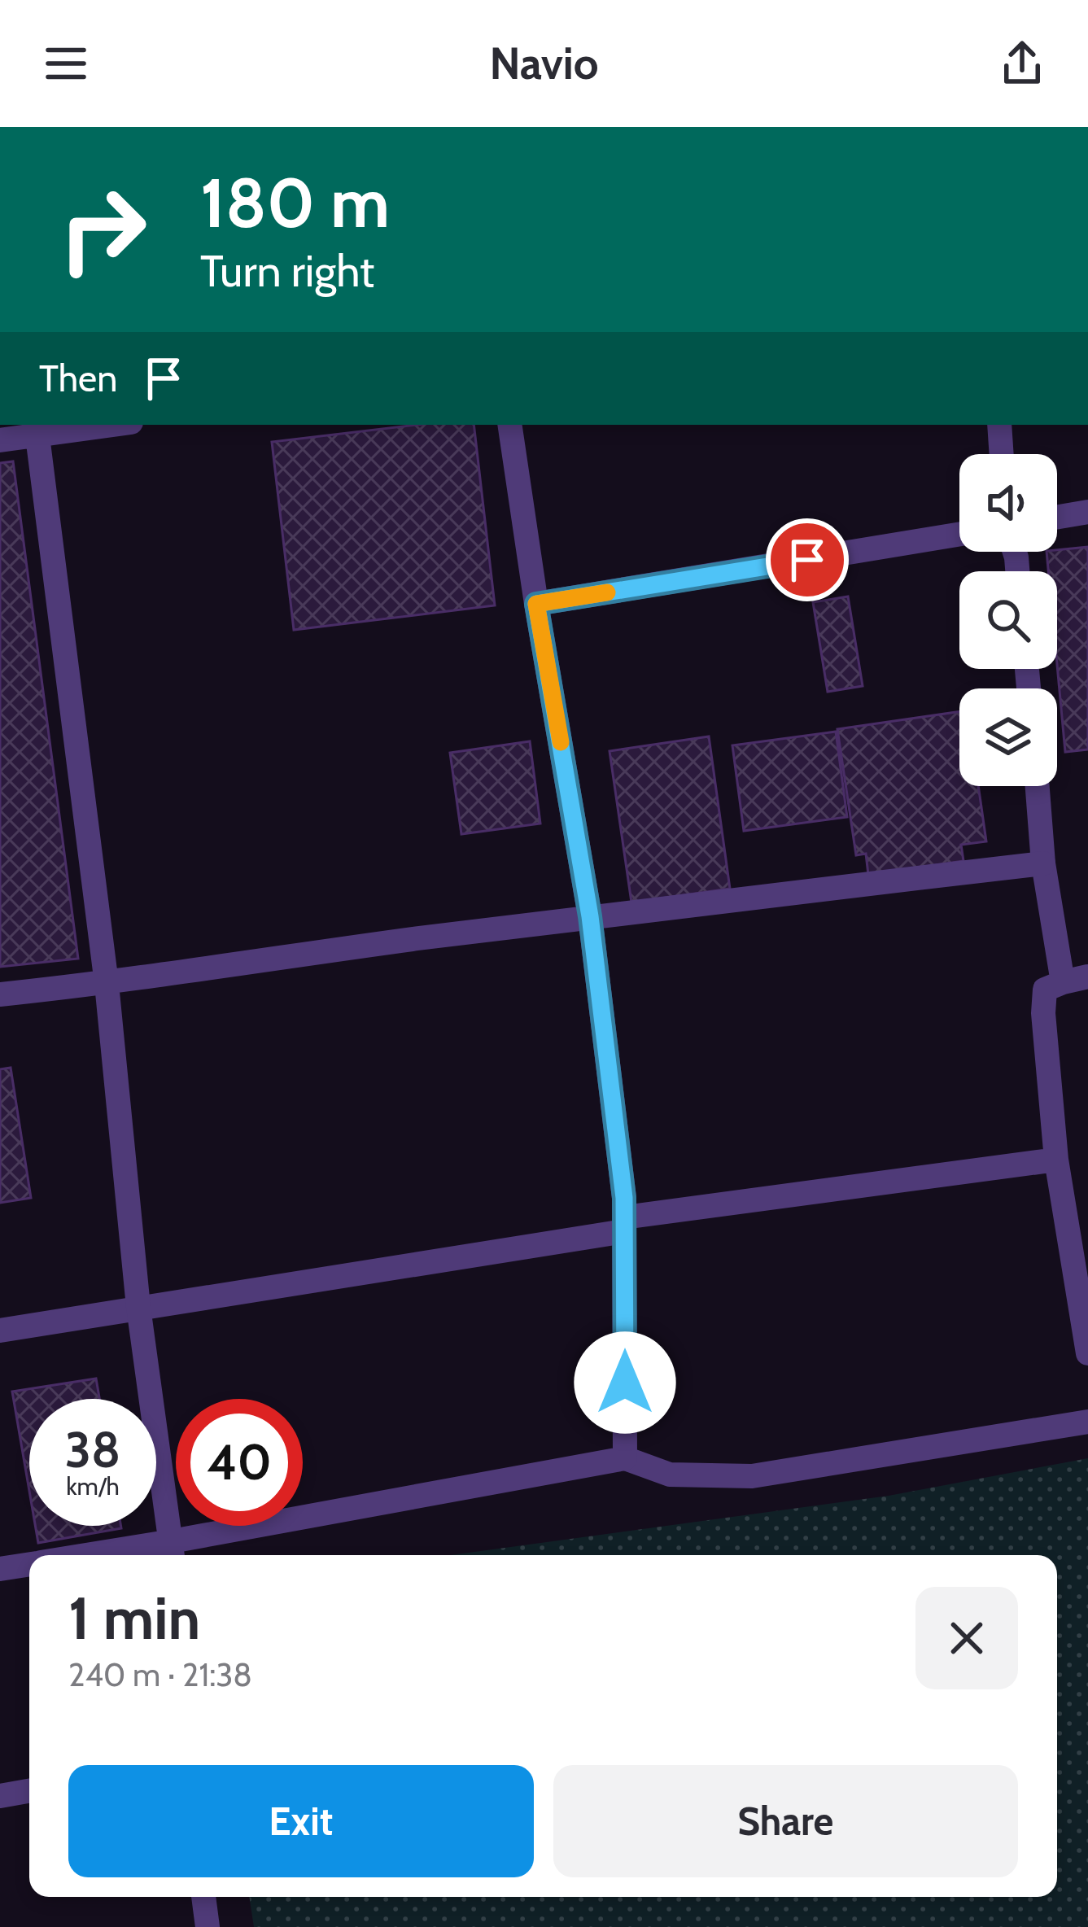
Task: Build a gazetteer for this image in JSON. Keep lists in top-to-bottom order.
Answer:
{
  "page": {
    "header": "Navio",
    "turn": ["180 m", "Turn right"],
    "then": "Then",
    "speed": "38 km/h",
    "limit": "40",
    "heading": ["1 min", "240 m · 21:38"],
    "buttons": ["Exit", "Share"]
  }
}
